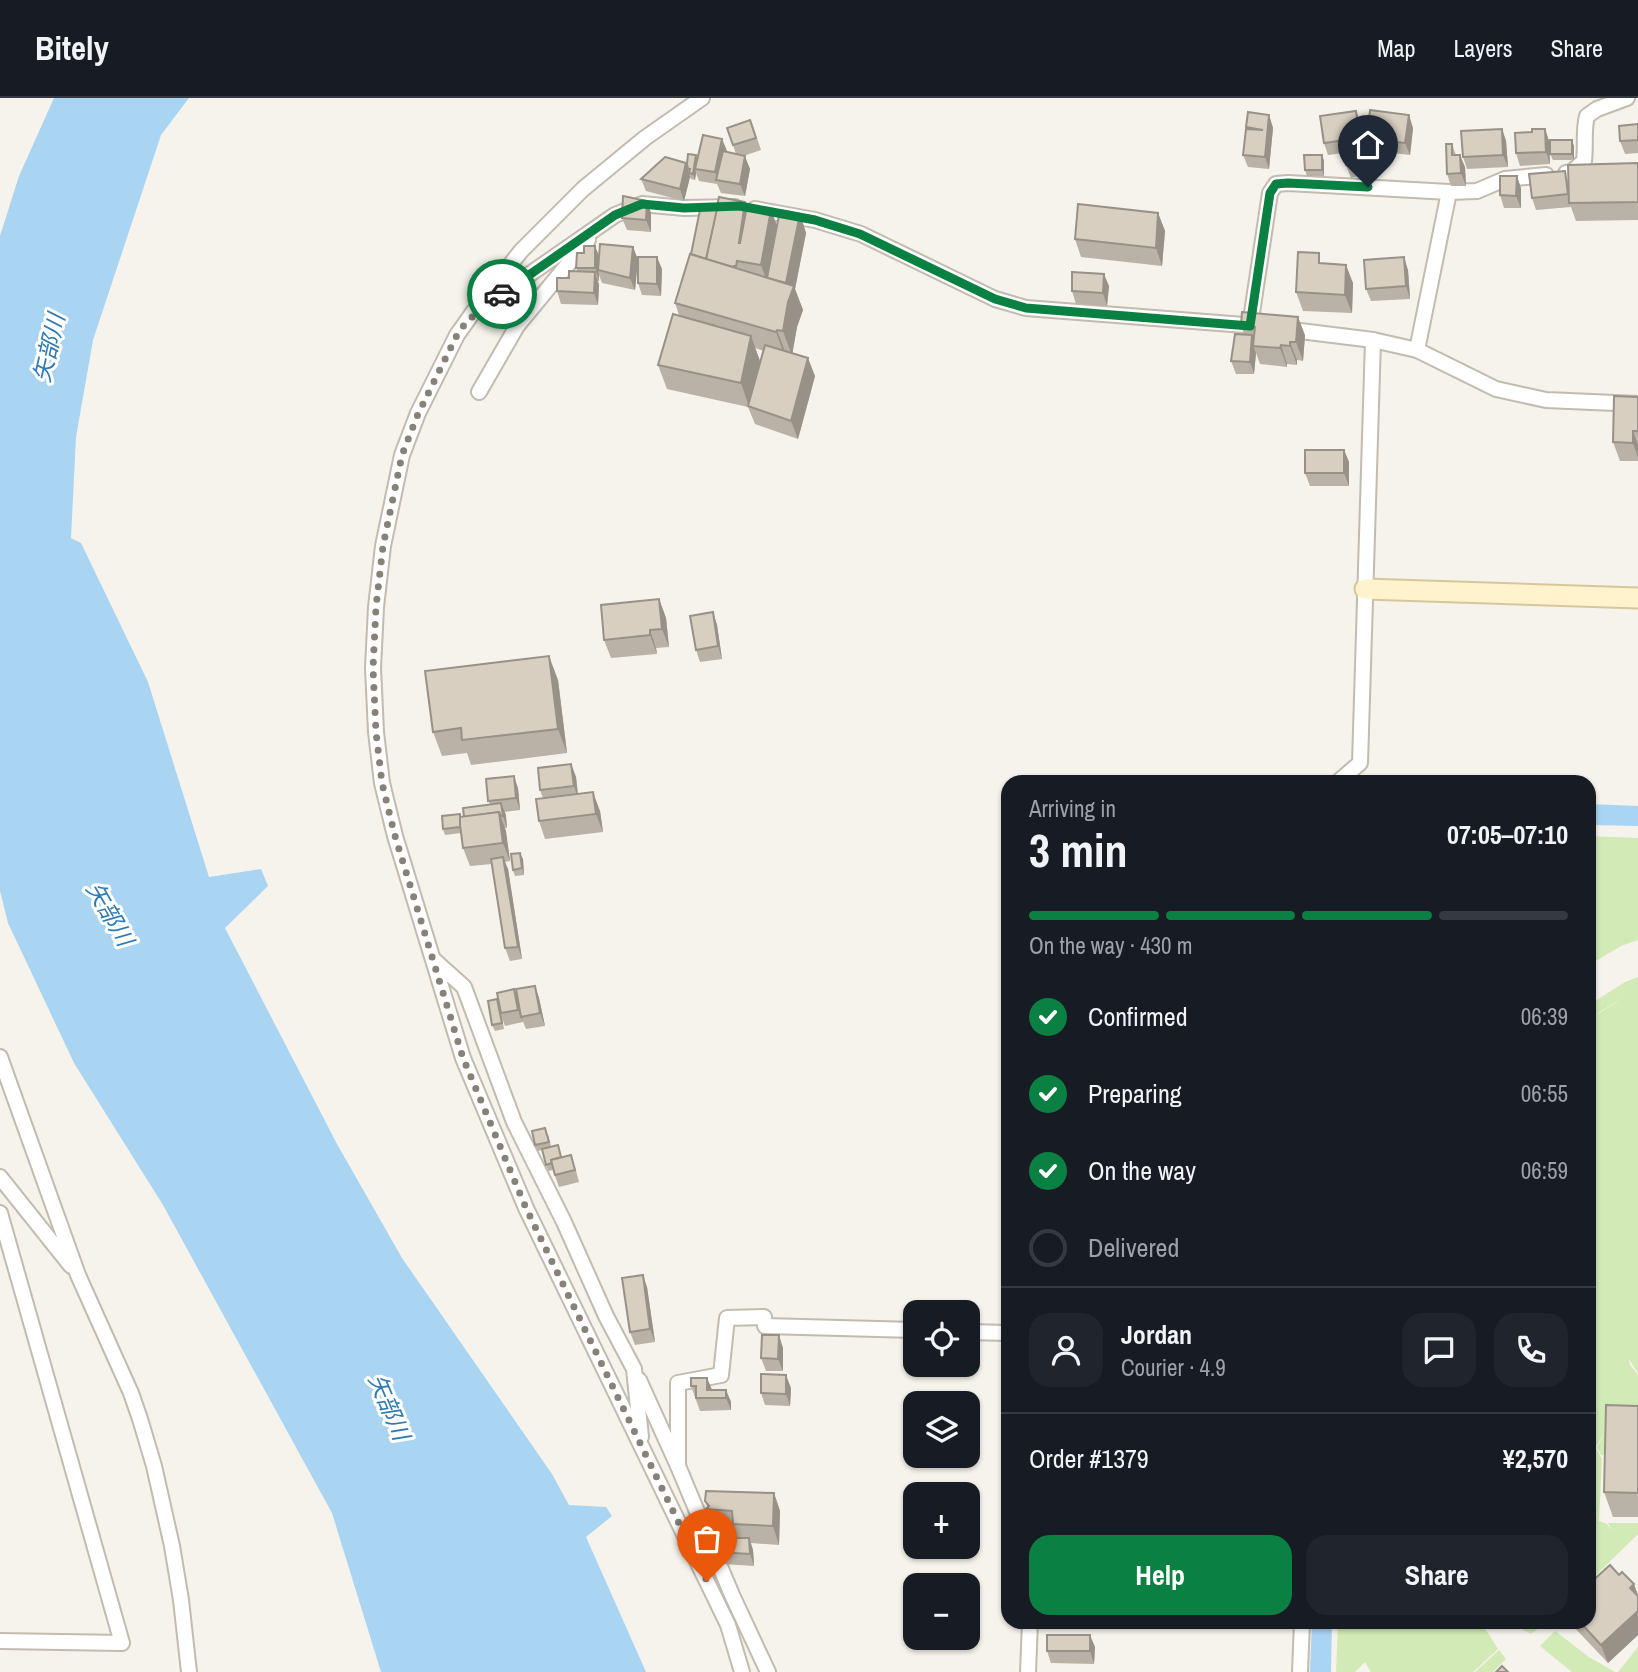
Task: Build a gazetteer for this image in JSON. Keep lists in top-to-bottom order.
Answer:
{
  "water": ["矢部川"],
  "page": {
    "header": "Bitely",
    "nav": ["Map", "Layers", "Share"],
    "heading": ["3 min", "Arriving in", "07:05–07:10"],
    "panel": [
      "Jordan",
      "Courier · 4.9",
      "Order #1379",
      "¥2,570"
    ],
    "bar": "On the way · 430 m",
    "list": [
      ["Confirmed", "06:39"],
      ["Preparing", "06:55"],
      ["On the way", "06:59"],
      "Delivered"
    ],
    "map_buttons": ["+", "−"],
    "buttons": ["Help", "Share"]
  }
}
